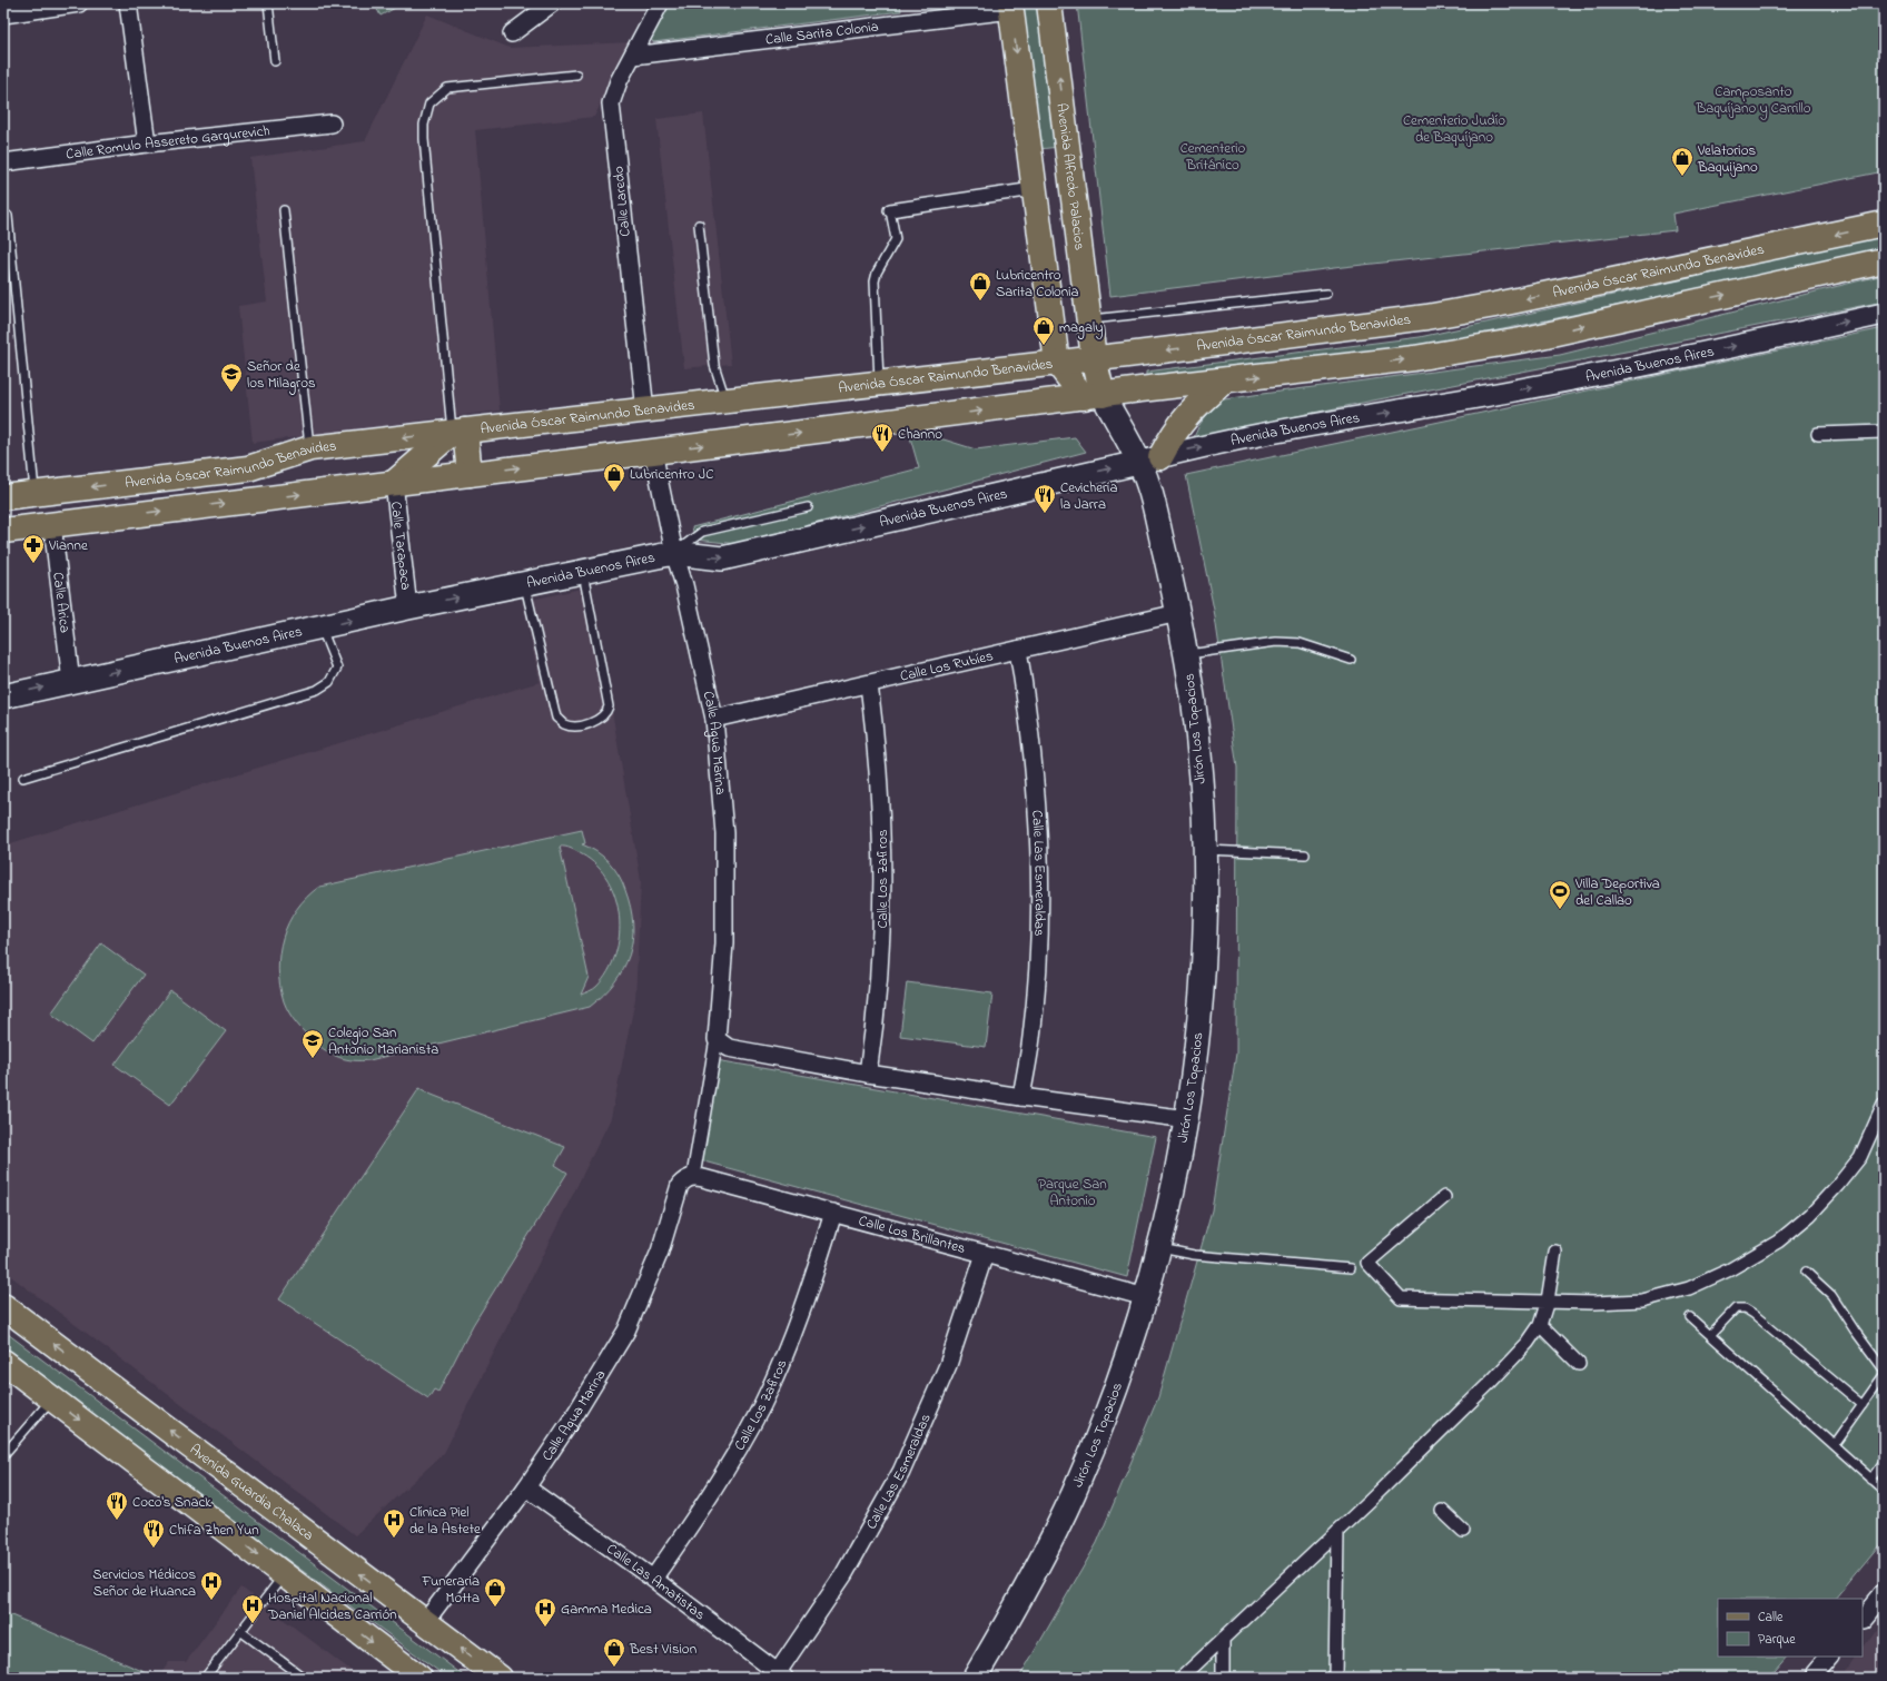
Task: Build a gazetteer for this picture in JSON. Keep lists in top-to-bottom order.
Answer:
{
  "streets": {
    "main road": [
      "Avenida Alfredo Palacios",
      "Avenida Óscar Raimundo Benavides",
      "Avenida Buenos Aires",
      "Jirón Los Topacios",
      "Avenida Guardia Chalaca"
    ],
    "street": [
      "Calle Sarita Colonia",
      "Calle Romulo Assereto Gargurevich",
      "Calle Laredo",
      "Calle Tarapaca",
      "Calle Arica",
      "Calle Los Rubíes",
      "Calle Agua Marina",
      "Calle Las Esmeraldas",
      "Calle Los Zafiros",
      "Calle Los Brillantes",
      "Calle Las Amatistas"
    ]
  },
  "crossings": [
    ["Calle Sarita Colonia", "Avenida Alfredo Palacios"],
    ["Calle Sarita Colonia", "Calle Laredo"],
    ["Avenida Alfredo Palacios", "Avenida Óscar Raimundo Benavides"],
    ["Avenida Alfredo Palacios", "Avenida Buenos Aires"],
    ["Avenida Alfredo Palacios", "Jirón Los Topacios"],
    ["Calle Laredo", "Avenida Óscar Raimundo Benavides"],
    ["Avenida Buenos Aires", "Calle Tarapaca"],
    ["Avenida Buenos Aires", "Calle Arica"],
    ["Avenida Buenos Aires", "Jirón Los Topacios"],
    ["Avenida Buenos Aires", "Calle Agua Marina"],
    ["Calle Los Rubíes", "Jirón Los Topacios"],
    ["Calle Los Rubíes", "Calle Agua Marina"],
    ["Calle Los Rubíes", "Calle Las Esmeraldas"],
    ["Calle Los Rubíes", "Calle Los Zafiros"],
    ["Jirón Los Topacios", "Calle Los Brillantes"],
    ["Calle Agua Marina", "Calle Los Brillantes"],
    ["Calle Agua Marina", "Avenida Guardia Chalaca"],
    ["Calle Agua Marina", "Calle Las Amatistas"],
    ["Calle Las Esmeraldas", "Calle Los Brillantes"],
    ["Calle Las Esmeraldas", "Calle Las Amatistas"],
    ["Calle Los Zafiros", "Calle Los Brillantes"],
    ["Calle Los Zafiros", "Calle Las Amatistas"]
  ],
  "one_way": ["Avenida Buenos Aires"],
  "parks": [
    "Camposanto Baquíjano y Carrillo",
    "Cementerio Judío de Baquíjano",
    "Cementerio Británico",
    "Parque San Antonio"
  ],
  "places": {
    "shop": [
      "Velatorios Baquijano",
      "Lubricentro Sarita Colonia",
      "magaly",
      "Lubricentro JC",
      "Funeraria Motta",
      "Best Vision"
    ],
    "school or university": ["Señor de los Milagros", "Colegio San Antonio Marianista"],
    "restaurant": [
      "Channo",
      "Cevicheria la Jarra",
      "Coco's Snack",
      "Chifa Zhen Yun"
    ],
    "pharmacy": ["Vianne"],
    "sports": ["Villa Deportiva del Callao"],
    "hospital": [
      "Clínica Piel de la Astete",
      "Servicios Médicos Señor de Huanca",
      "Hospital Nacional Daniel Alcides Carrión",
      "Gamma Medica"
    ]
  },
  "legend": ["Calle", "Parque"]
}
